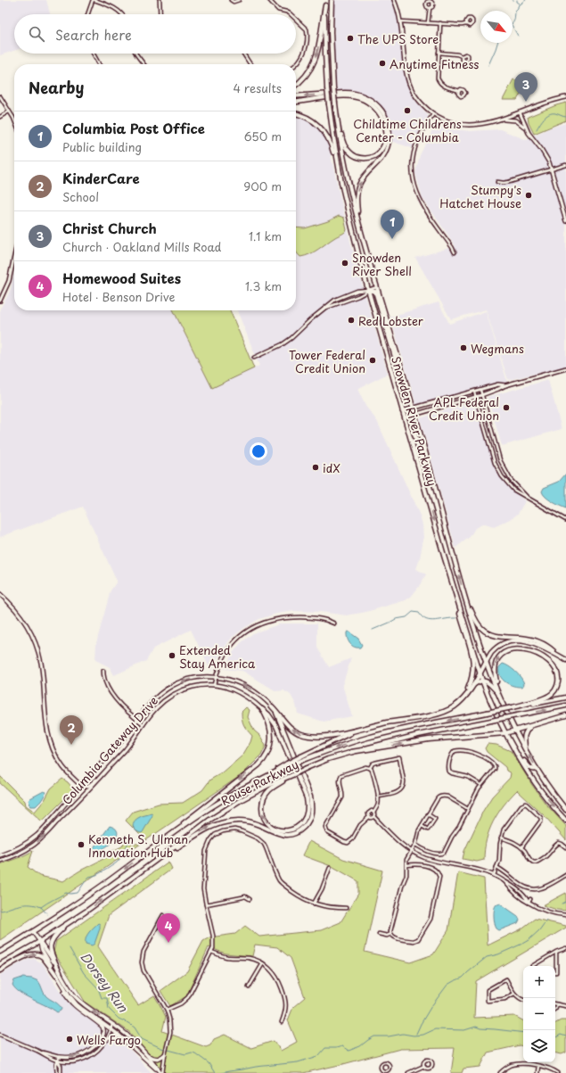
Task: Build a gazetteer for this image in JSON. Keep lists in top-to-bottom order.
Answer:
{
  "streets": {
    "main road": ["Snowden River Parkway", "Rouse Parkway"],
    "street": ["Columbia Gateway Drive"]
  },
  "water": ["Dorsey Run"],
  "places": [
    "The UPS Store",
    "Anytime Fitness",
    "Childtime Childrens Center - Columbia",
    "Stumpy's Hatchet House",
    "Snowden River Shell",
    "Red Lobster",
    "Wegmans",
    "Tower Federal Credit Union",
    "APL Federal Credit Union",
    "idX",
    "Extended Stay America",
    "Kenneth S. Ulman Innovation Hub",
    "Wells Fargo"
  ],
  "north": "bottom right",
  "page": {
    "search": "Search here",
    "heading": ["Nearby", "4 results"],
    "pins": [
      "3",
      "1",
      "2",
      "4"
    ],
    "list": [
      {
        "mark": "1",
        "name": "Columbia Post Office",
        "note": "Public building",
        "value": "650 m"
      },
      {
        "mark": "2",
        "name": "KinderCare",
        "note": "School",
        "value": "900 m"
      },
      {
        "mark": "3",
        "name": "Christ Church",
        "note": "Church · Oakland Mills Road",
        "value": "1.1 km"
      },
      {
        "mark": "4",
        "name": "Homewood Suites",
        "note": "Hotel · Benson Drive",
        "value": "1.3 km"
      }
    ],
    "map_buttons": ["+", "−"]
  }
}
